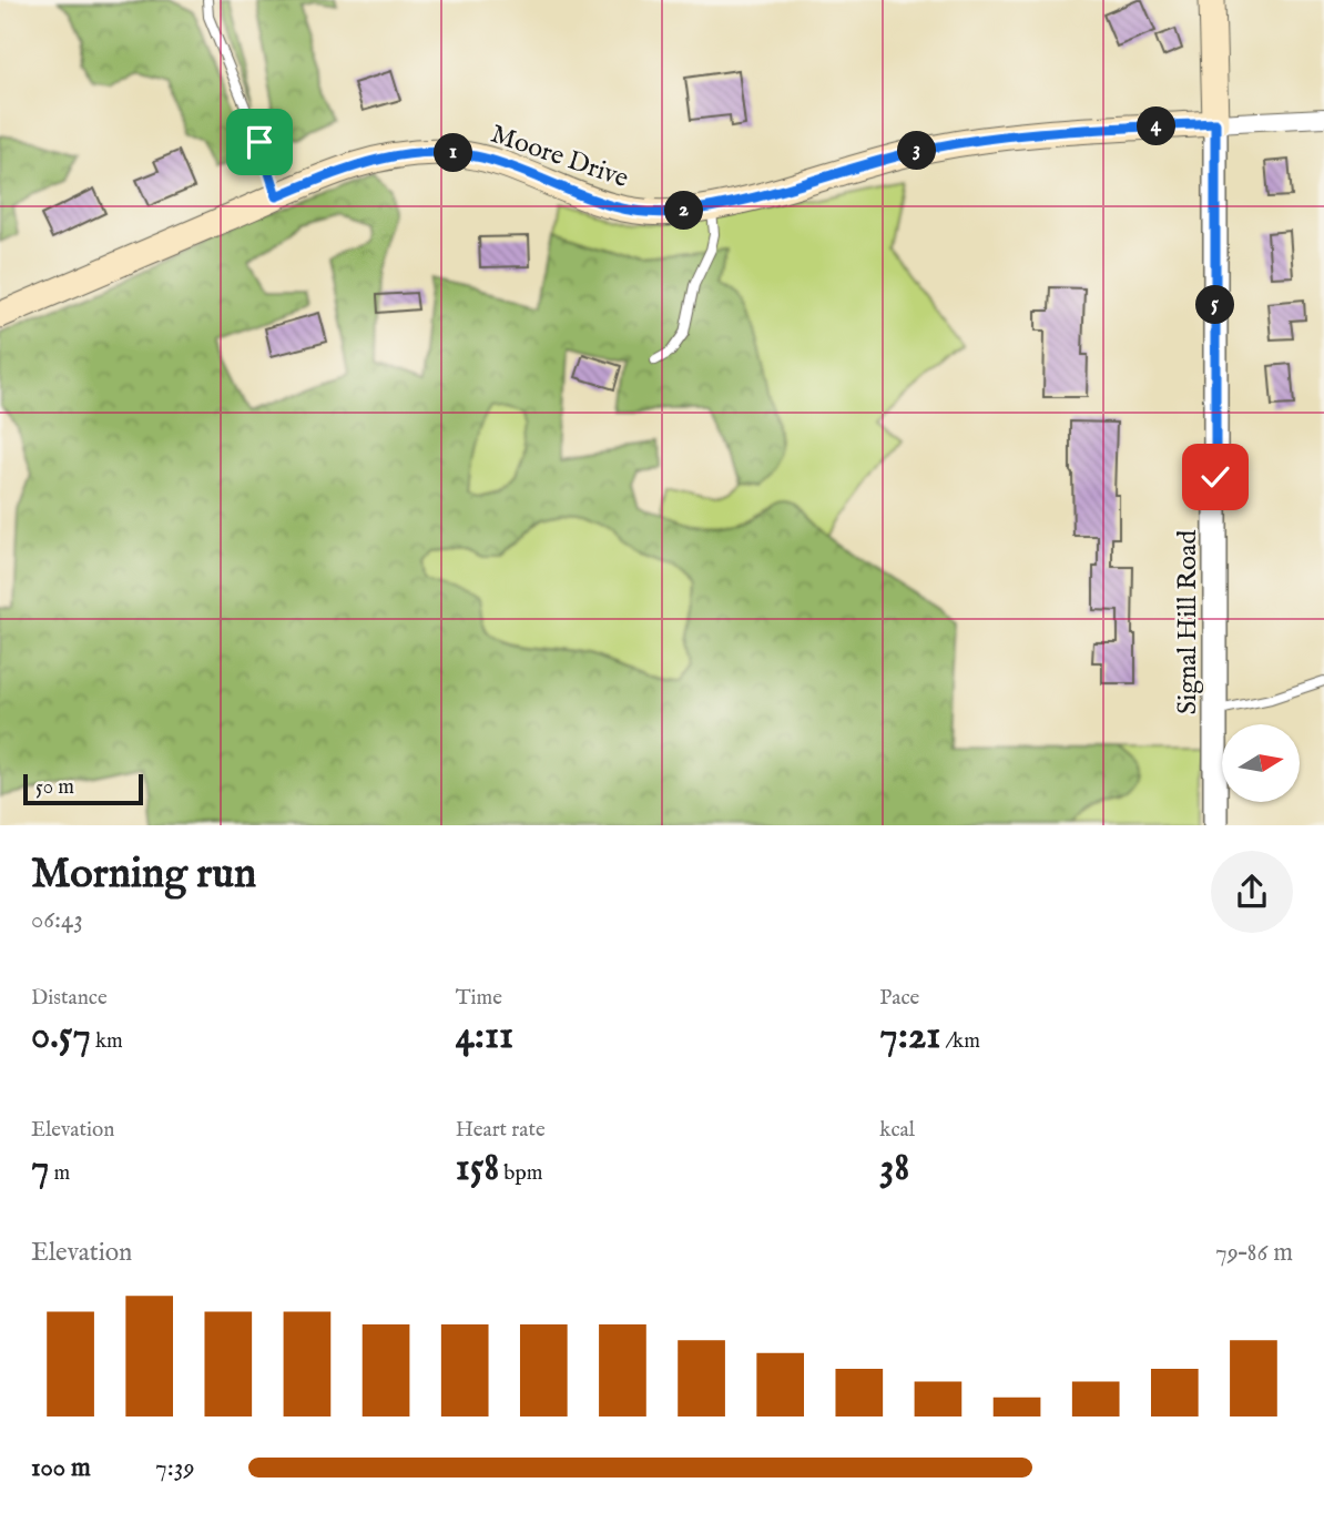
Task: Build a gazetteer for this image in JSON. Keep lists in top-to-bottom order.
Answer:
{
  "streets": {
    "main road": ["Moore Drive", "Signal Hill Road"]
  },
  "crossings": [
    ["Moore Drive", "Signal Hill Road"]
  ],
  "scale_bar": "50 m",
  "north": "right",
  "page": {
    "pins": [
      "4",
      "3",
      "1",
      "2",
      "5"
    ],
    "scale": "50 m",
    "heading": ["Morning run", "06:43"],
    "stats": [
      ["Distance", "0.57 km"],
      ["Time", "4:11"],
      ["Pace", "7:21 /km"],
      ["Elevation", "7 m"],
      ["Heart rate", "158 bpm"],
      ["kcal", "38"]
    ],
    "chart": ["Elevation", "79–86 m"],
    "list": [
      {
        "name": "100 m",
        "note": "7:39"
      }
    ]
  }
}
